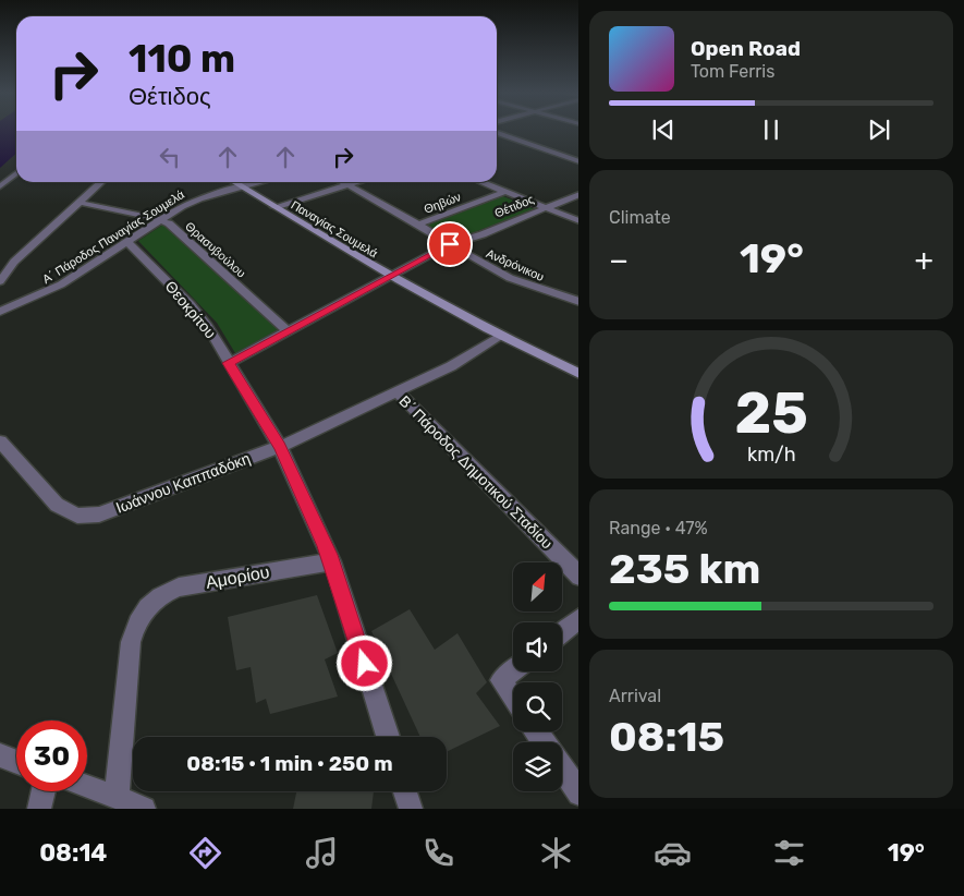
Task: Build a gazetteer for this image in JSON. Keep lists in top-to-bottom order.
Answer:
{
  "streets": {
    "street": [
      "Θηβών",
      "Θέτιδος",
      "Παναγίας Σουμελά",
      "Α΄ Πάροδος Παναγίας Σουμελά",
      "Θρασυβούλου",
      "Ανδρόνικου",
      "Θεοκρίτου",
      "Β΄ Πάροδος Δημοτικού Σταδίου",
      "Ιωάννου Καππαδόκη",
      "Αμορίου"
    ]
  },
  "crossings": [
    ["Θηβών", "Ανδρόνικου"],
    ["Θέτιδος", "Παναγίας Σουμελά"],
    ["Θέτιδος", "Θρασυβούλου"],
    ["Θέτιδος", "Ανδρόνικου"],
    ["Θέτιδος", "Θεοκρίτου"],
    ["Παναγίας Σουμελά", "Α΄ Πάροδος Παναγίας Σουμελά"],
    ["Παναγίας Σουμελά", "Ιωάννου Καππαδόκη"],
    ["Α΄ Πάροδος Παναγίας Σουμελά", "Θρασυβούλου"],
    ["Α΄ Πάροδος Παναγίας Σουμελά", "Θεοκρίτου"],
    ["Θεοκρίτου", "Ιωάννου Καππαδόκη"],
    ["Θεοκρίτου", "Αμορίου"],
    ["Β΄ Πάροδος Δημοτικού Σταδίου", "Ιωάννου Καππαδόκη"]
  ],
  "north": "top right",
  "page": {
    "turn": ["110 m", "Θέτιδος"],
    "song": ["Open Road", "Tom Ferris"],
    "tile": [
      "Climate",
      ["Range · 47%", "235 km"],
      ["Arrival", "08:15"]
    ],
    "heat": ["−", "19°", "+"],
    "limit": "30",
    "trip": "08:15 · 1 min · 250 m",
    "tabs": ["08:14", "19°"],
    "gauge": ["25", "km/h"]
  }
}
